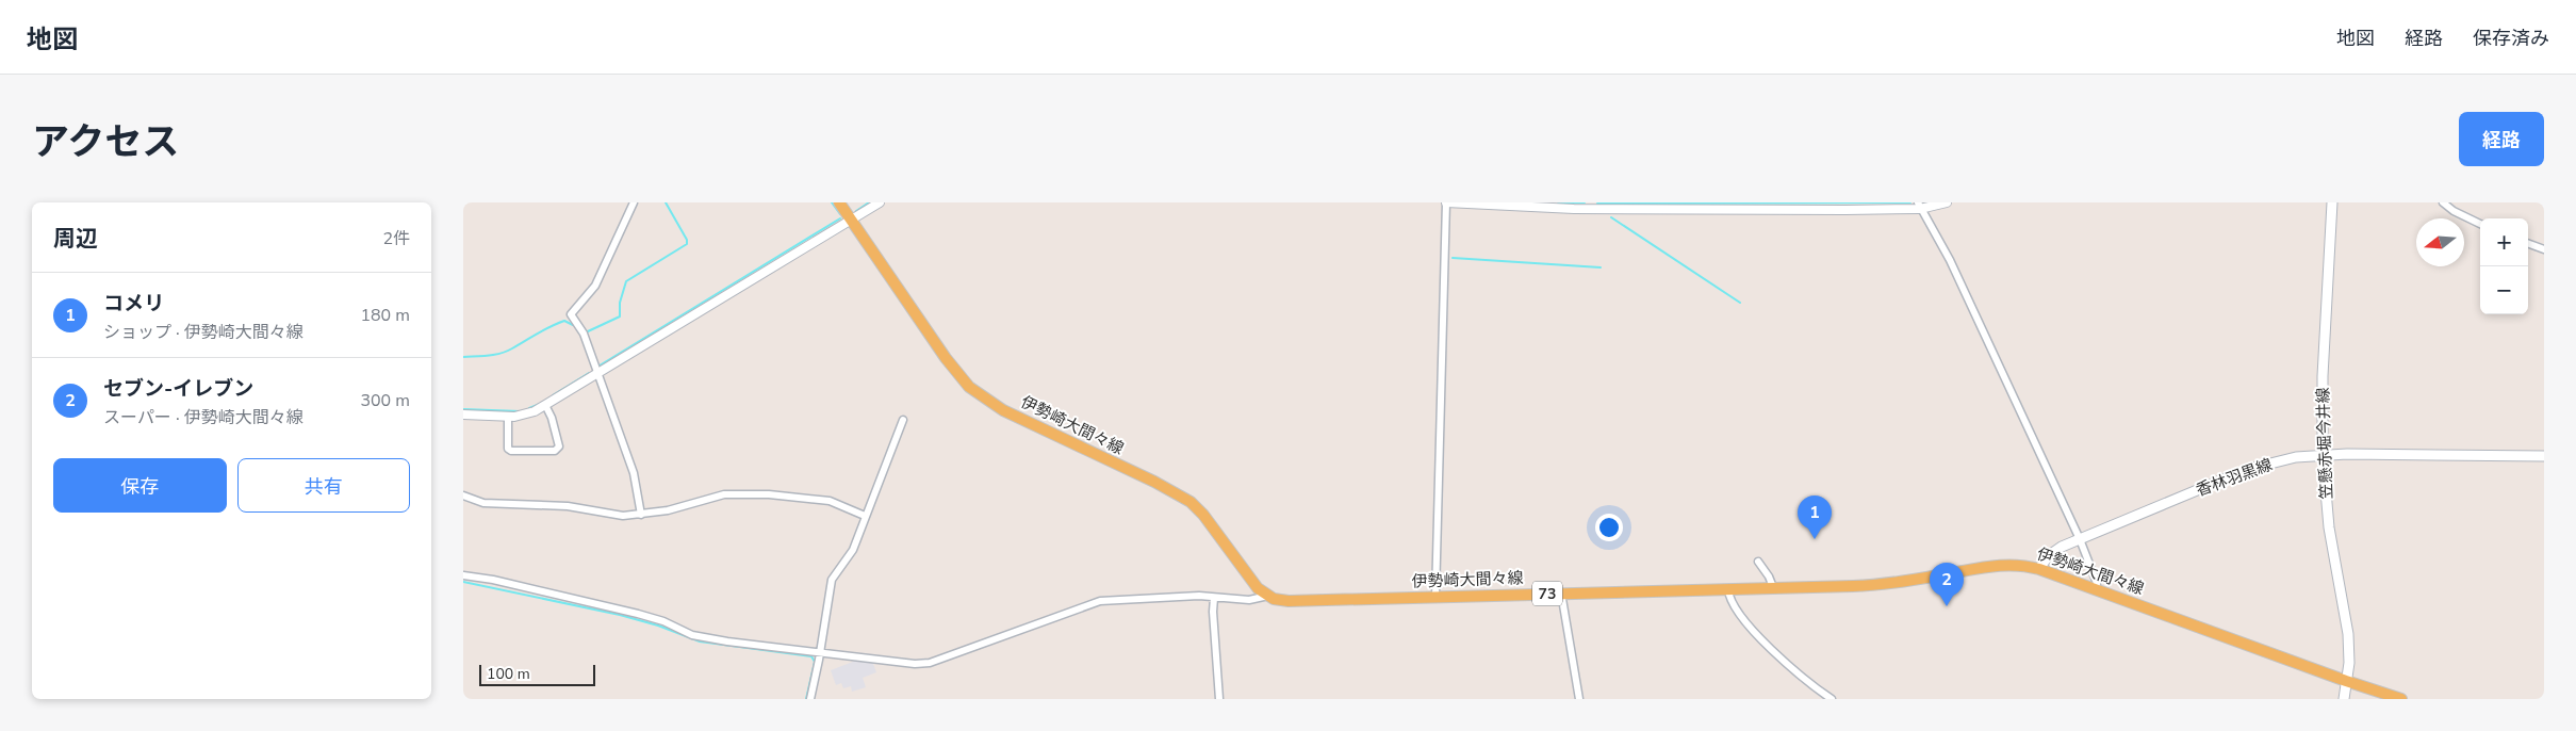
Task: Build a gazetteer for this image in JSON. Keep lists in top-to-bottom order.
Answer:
{
  "streets": {
    "main road": [
      "伊勢崎大間々線",
      "笠懸赤堀今井線",
      "香林羽黒線",
      "73"
    ]
  },
  "crossings": [
    ["伊勢崎大間々線", "笠懸赤堀今井線"],
    ["伊勢崎大間々線", "香林羽黒線"],
    ["笠懸赤堀今井線", "香林羽黒線"]
  ],
  "scale_bar": "100 m",
  "north": "left",
  "page": {
    "header": "地図",
    "nav": ["地図", "経路", "保存済み"],
    "title": "アクセス",
    "buttons": [
      "経路",
      ["保存", "共有"]
    ],
    "heading": ["周辺", "2件"],
    "map_buttons": ["+", "−"],
    "list": [
      {
        "mark": "1",
        "name": "コメリ",
        "note": "ショップ · 伊勢崎大間々線",
        "value": "180 m"
      },
      {
        "mark": "2",
        "name": "セブン-イレブン",
        "note": "スーパー · 伊勢崎大間々線",
        "value": "300 m"
      }
    ],
    "pins": ["1", "2"],
    "scale": "100 m"
  }
}
